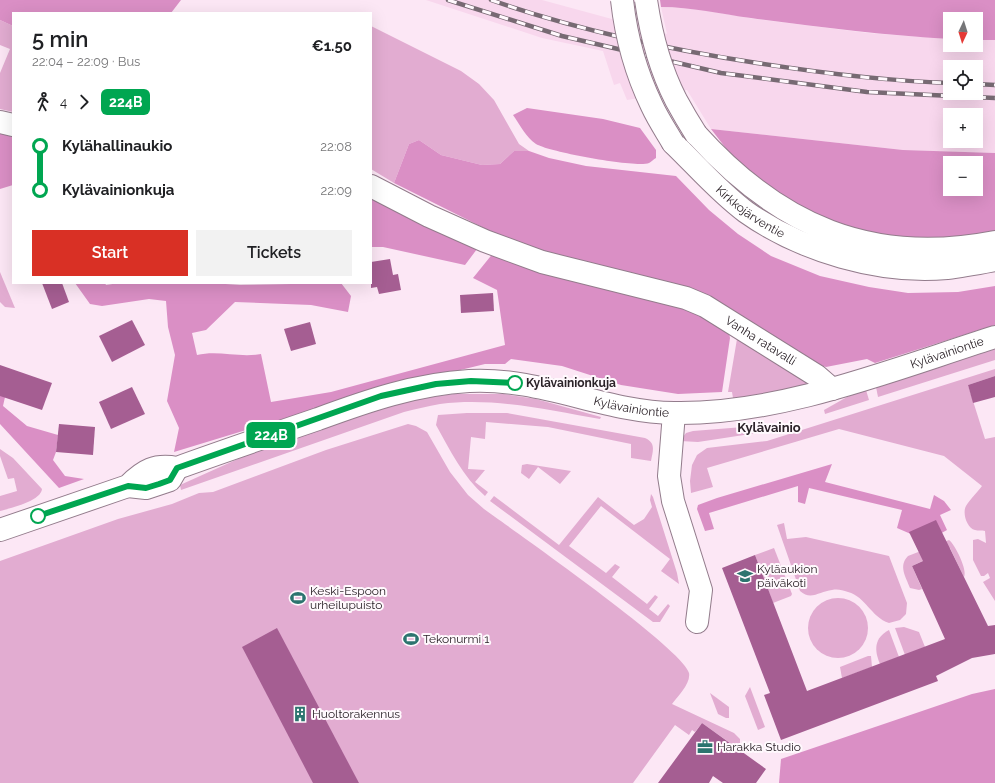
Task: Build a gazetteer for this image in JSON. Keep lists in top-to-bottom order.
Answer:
{
  "streets": {
    "street": ["Kirkkojärventie", "Vanha ratavalli", "Kylävainiontie"]
  },
  "crossings": [
    ["Vanha ratavalli", "Kylävainiontie"]
  ],
  "districts": ["Kylävainio"],
  "places": {
    "other": ["Kylävainionkuja"],
    "school or university": ["Kyläaukion päiväkoti"],
    "sports": ["Keski-Espoon urheilupuisto", "Tekonurmi 1"],
    "building": ["Huoltorakennus"],
    "office": ["Harakka Studio"]
  },
  "lines": ["bus line 224B"],
  "north": "bottom",
  "page": {
    "on_map": "224B",
    "map_buttons": ["+", "−"],
    "heading": ["5 min", "22:04 – 22:09 · Bus", "€1.50"],
    "legs": ["4", "224B"],
    "list": [
      {
        "name": "Kylähallinaukio",
        "value": "22:08"
      },
      {
        "name": "Kylävainionkuja",
        "value": "22:09"
      }
    ],
    "buttons": ["Start", "Tickets"]
  }
}
